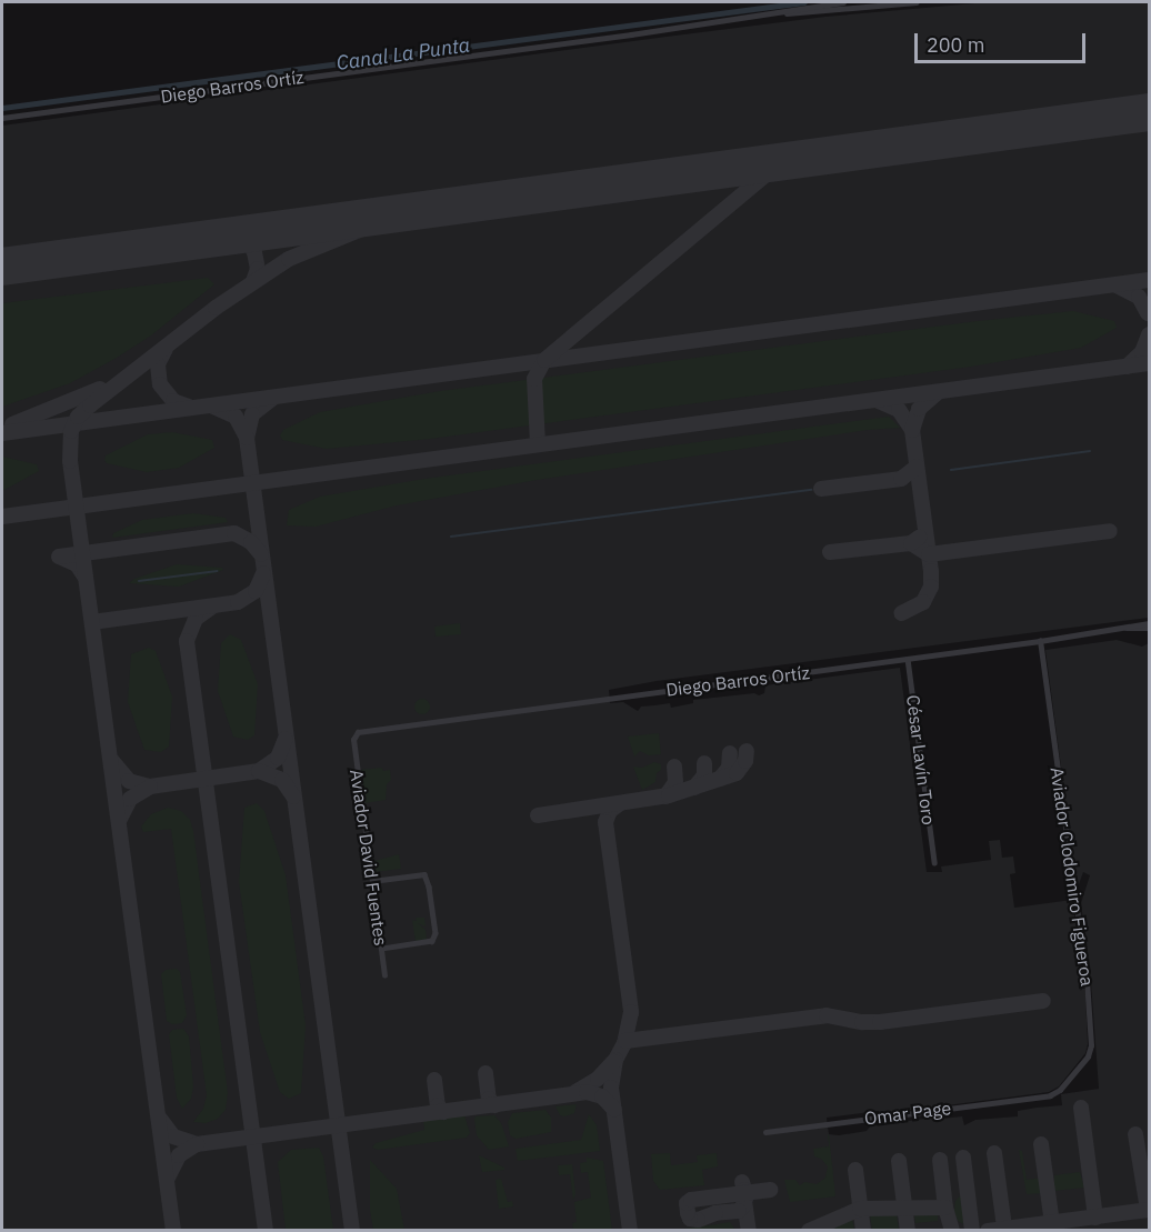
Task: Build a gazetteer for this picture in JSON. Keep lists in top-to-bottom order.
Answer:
{
  "streets": {
    "street": [
      "Diego Barros Ortíz",
      "César Lavín Toro",
      "Aviador David Fuentes",
      "Aviador Clodomiro Figueroa",
      "Omar Page"
    ]
  },
  "crossings": [
    ["Diego Barros Ortíz", "César Lavín Toro"],
    ["Diego Barros Ortíz", "Aviador David Fuentes"],
    ["Diego Barros Ortíz", "Aviador Clodomiro Figueroa"],
    ["Aviador Clodomiro Figueroa", "Omar Page"]
  ],
  "water": ["Canal La Punta"],
  "scale_bar": "200 m"
}
